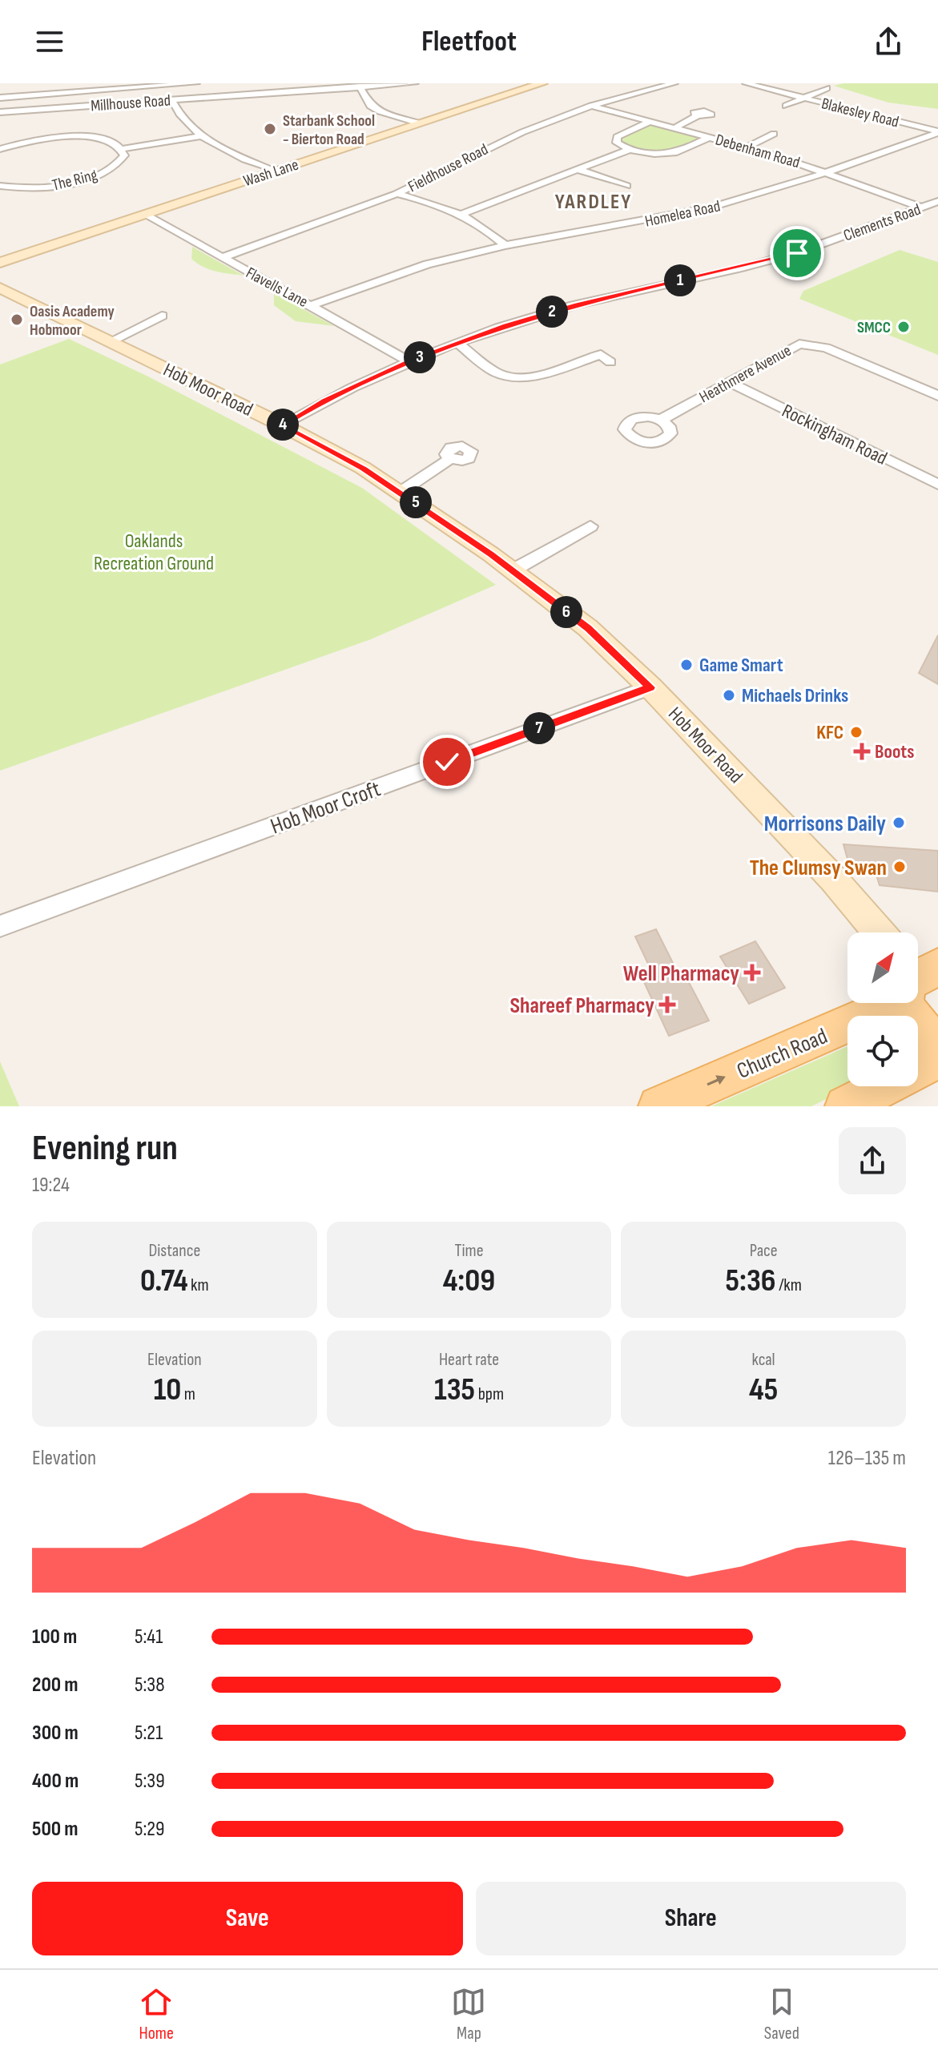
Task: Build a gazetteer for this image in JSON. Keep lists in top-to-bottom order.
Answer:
{
  "streets": {
    "main road": ["Church Road"],
    "street": [
      "Millhouse Road",
      "Blakesley Road",
      "Debenham Road",
      "Fieldhouse Road",
      "Wash Lane",
      "The Ring",
      "Homelea Road",
      "Clements Road",
      "Flavells Lane",
      "Heathmere Avenue",
      "Hob Moor Road",
      "Rockingham Road",
      "Hob Moor Croft"
    ]
  },
  "crossings": [
    ["Blakesley Road", "Homelea Road"],
    ["Debenham Road", "Fieldhouse Road"],
    ["Debenham Road", "Homelea Road"],
    ["Debenham Road", "Clements Road"],
    ["Fieldhouse Road", "Flavells Lane"],
    ["Wash Lane", "Flavells Lane"],
    ["Homelea Road", "Flavells Lane"],
    ["Clements Road", "Flavells Lane"],
    ["Clements Road", "Hob Moor Road"],
    ["Heathmere Avenue", "Rockingham Road"],
    ["Hob Moor Road", "Hob Moor Croft"]
  ],
  "one_way": ["Church Road"],
  "districts": ["YARDLEY"],
  "parks": ["Oaklands Recreation Ground"],
  "places": {
    "other": [
      "Starbank School - Bierton Road",
      "Oasis Academy Hobmoor",
      "SMCC",
      "Game Smart",
      "Michaels Drinks",
      "KFC",
      "Morrisons Daily",
      "The Clumsy Swan"
    ],
    "health": ["Boots", "Well Pharmacy", "Shareef Pharmacy"]
  },
  "north": "top right",
  "page": {
    "header": "Fleetfoot",
    "pins": [
      "1",
      "2",
      "3",
      "4",
      "5",
      "6",
      "7"
    ],
    "heading": ["Evening run", "19:24"],
    "stats": [
      ["Distance", "0.74 km"],
      ["Time", "4:09"],
      ["Pace", "5:36 /km"],
      ["Elevation", "10 m"],
      ["Heart rate", "135 bpm"],
      ["kcal", "45"]
    ],
    "chart": ["Elevation", "126–135 m"],
    "list": [
      {
        "name": "100 m",
        "note": "5:41"
      },
      {
        "name": "200 m",
        "note": "5:38"
      },
      {
        "name": "300 m",
        "note": "5:21"
      },
      {
        "name": "400 m",
        "note": "5:39"
      },
      {
        "name": "500 m",
        "note": "5:29"
      }
    ],
    "buttons": ["Save", "Share"],
    "tabs": ["Home", "Map", "Saved"]
  }
}
